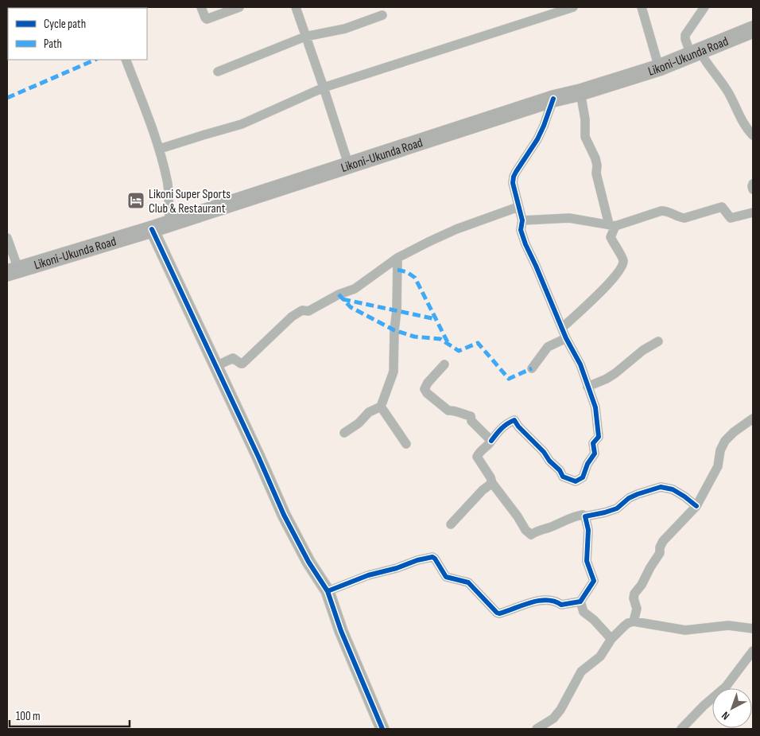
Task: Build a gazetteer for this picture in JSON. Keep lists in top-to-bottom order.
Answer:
{
  "streets": {
    "highway": ["Likoni-Ukunda Road"]
  },
  "places": {
    "hotel": ["Likoni Super Sports Club & Restaurant"]
  },
  "legend": ["Cycle path", "Path"],
  "scale_bar": "100 m",
  "north": "bottom left"
}
